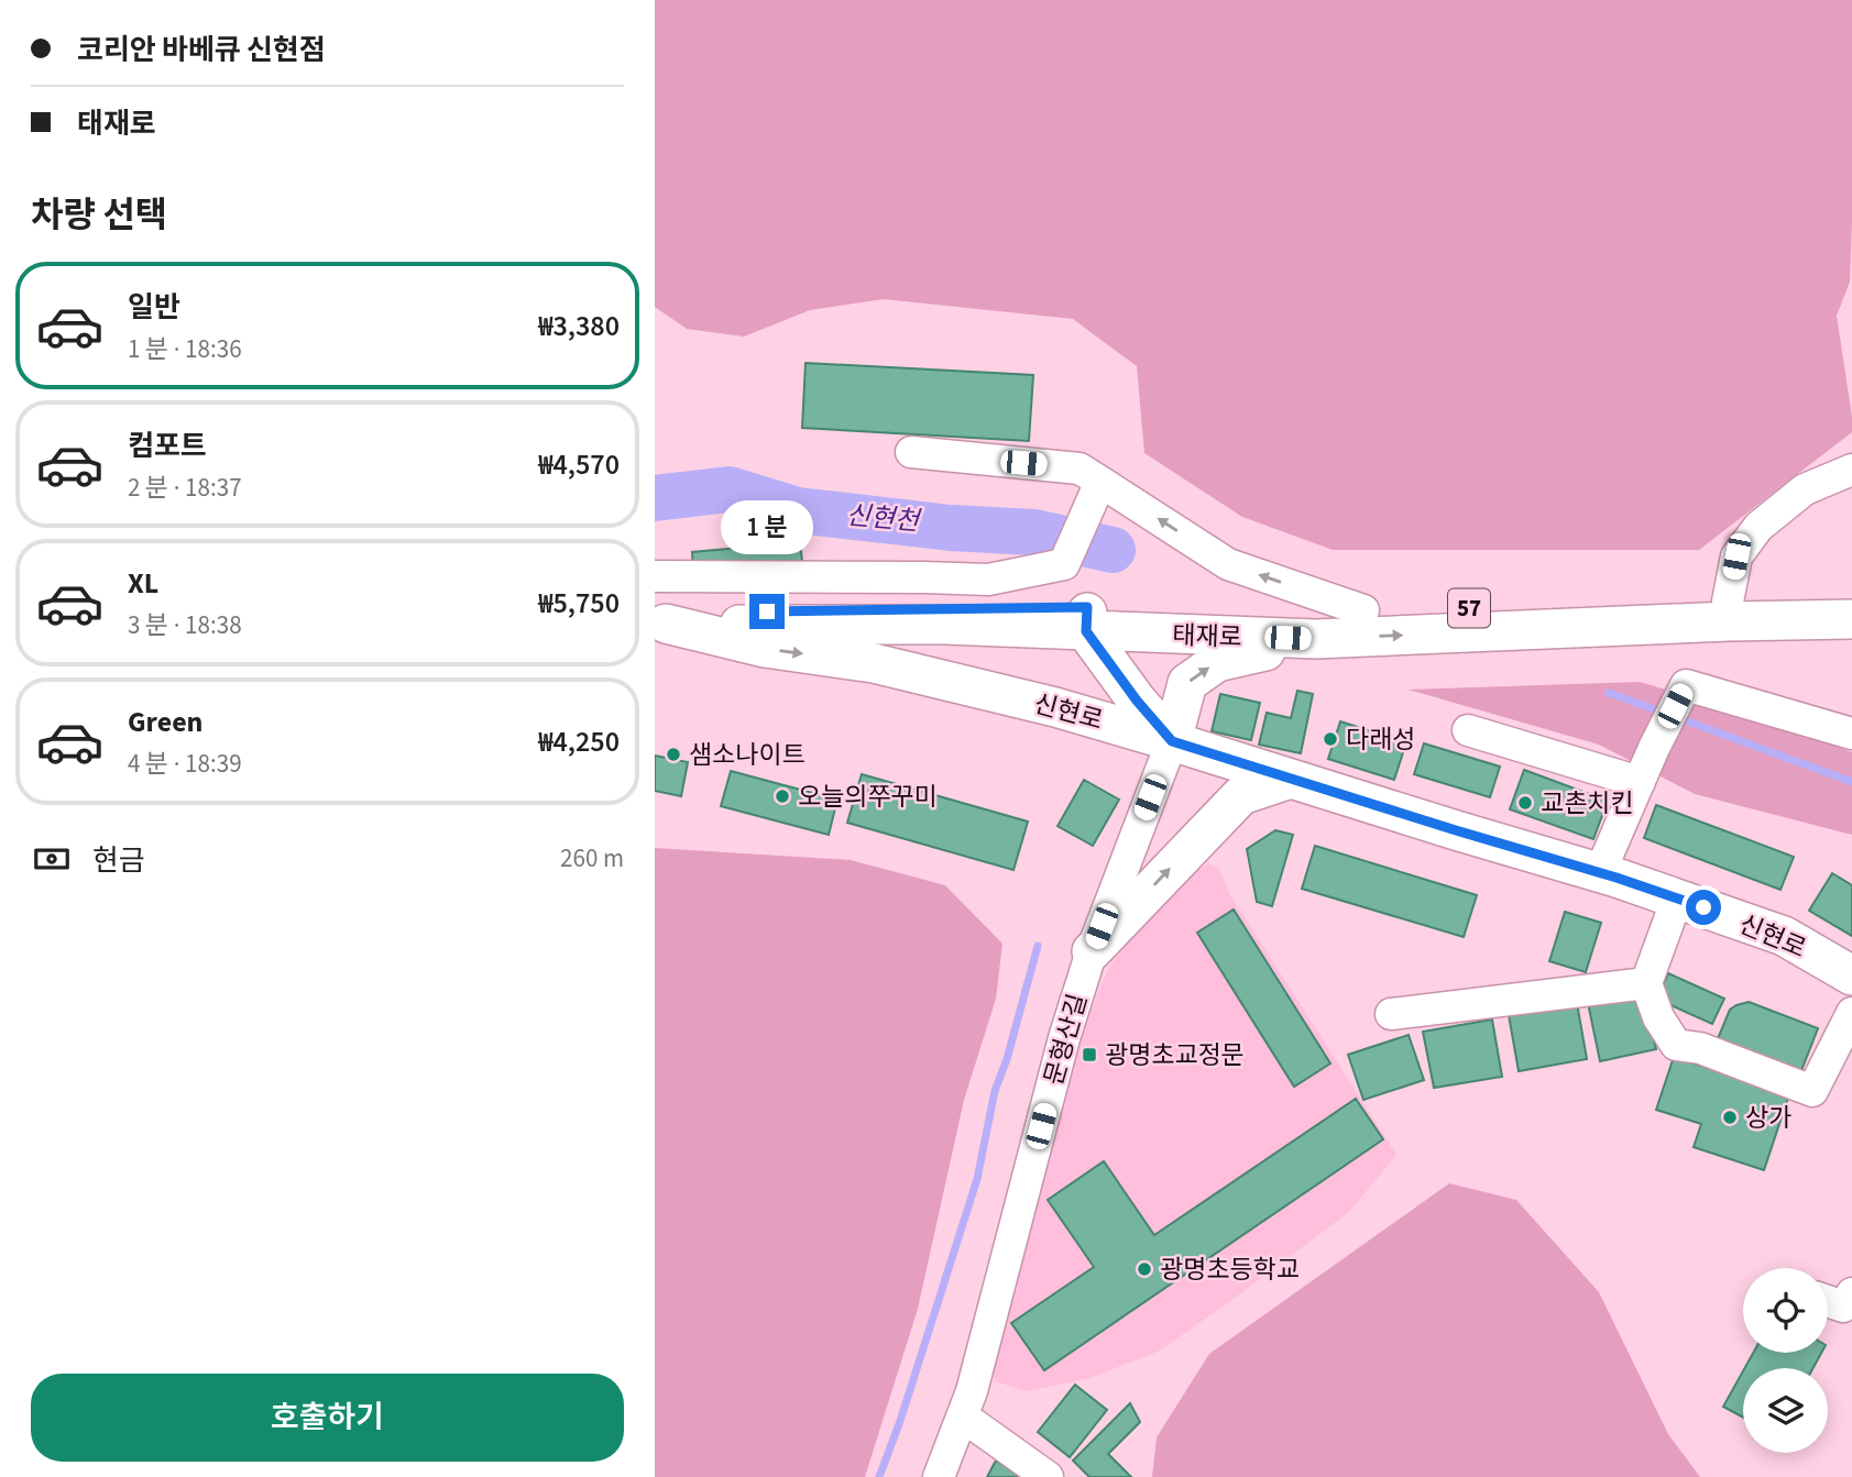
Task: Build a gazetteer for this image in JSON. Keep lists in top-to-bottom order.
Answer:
{
  "streets": {
    "main road": ["57", "태재로", "신현로"],
    "street": ["문형산길"]
  },
  "crossings": [
    ["태재로", "신현로"],
    ["신현로", "문형산길"]
  ],
  "one_way": ["신현로"],
  "water": ["신현천"],
  "places": {
    "other": [
      "다래성",
      "샘소나이트",
      "오늘의쭈꾸미",
      "교촌치킨",
      "상가",
      "광명초등학교"
    ],
    "transit": ["광명초교정문"]
  },
  "page": {
    "banner": ["코리안 바베큐 신현점", "태재로"],
    "heading": "차량 선택",
    "list": [
      {
        "name": "일반",
        "note": "1 분 · 18:36",
        "value": "₩3,380"
      },
      {
        "name": "컴포트",
        "note": "2 분 · 18:37",
        "value": "₩4,570"
      },
      {
        "name": "XL",
        "note": "3 분 · 18:38",
        "value": "₩5,750"
      },
      {
        "name": "Green",
        "note": "4 분 · 18:39",
        "value": "₩4,250"
      }
    ],
    "bubble": "1 분",
    "pay": ["현금", "260 m"],
    "buttons": "호출하기"
  }
}
